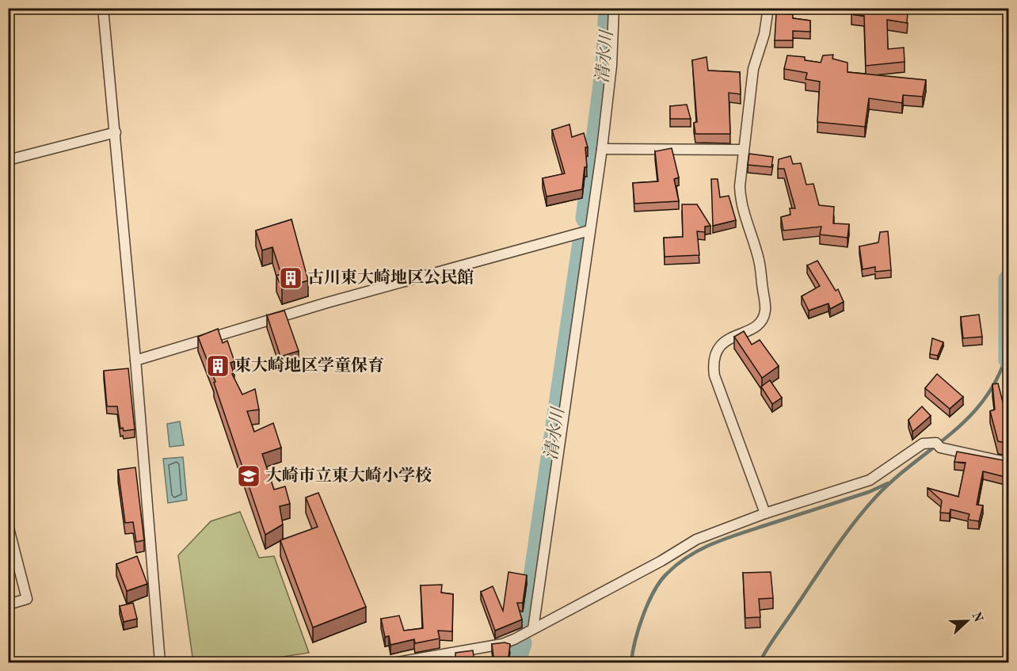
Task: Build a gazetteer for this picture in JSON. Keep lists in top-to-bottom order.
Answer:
{
  "water": ["清水川"],
  "places": {
    "building": ["古川東大崎地区公民館", "東大崎地区学童保育"],
    "school or university": ["大崎市立東大崎小学校"]
  },
  "north": "right"
}
